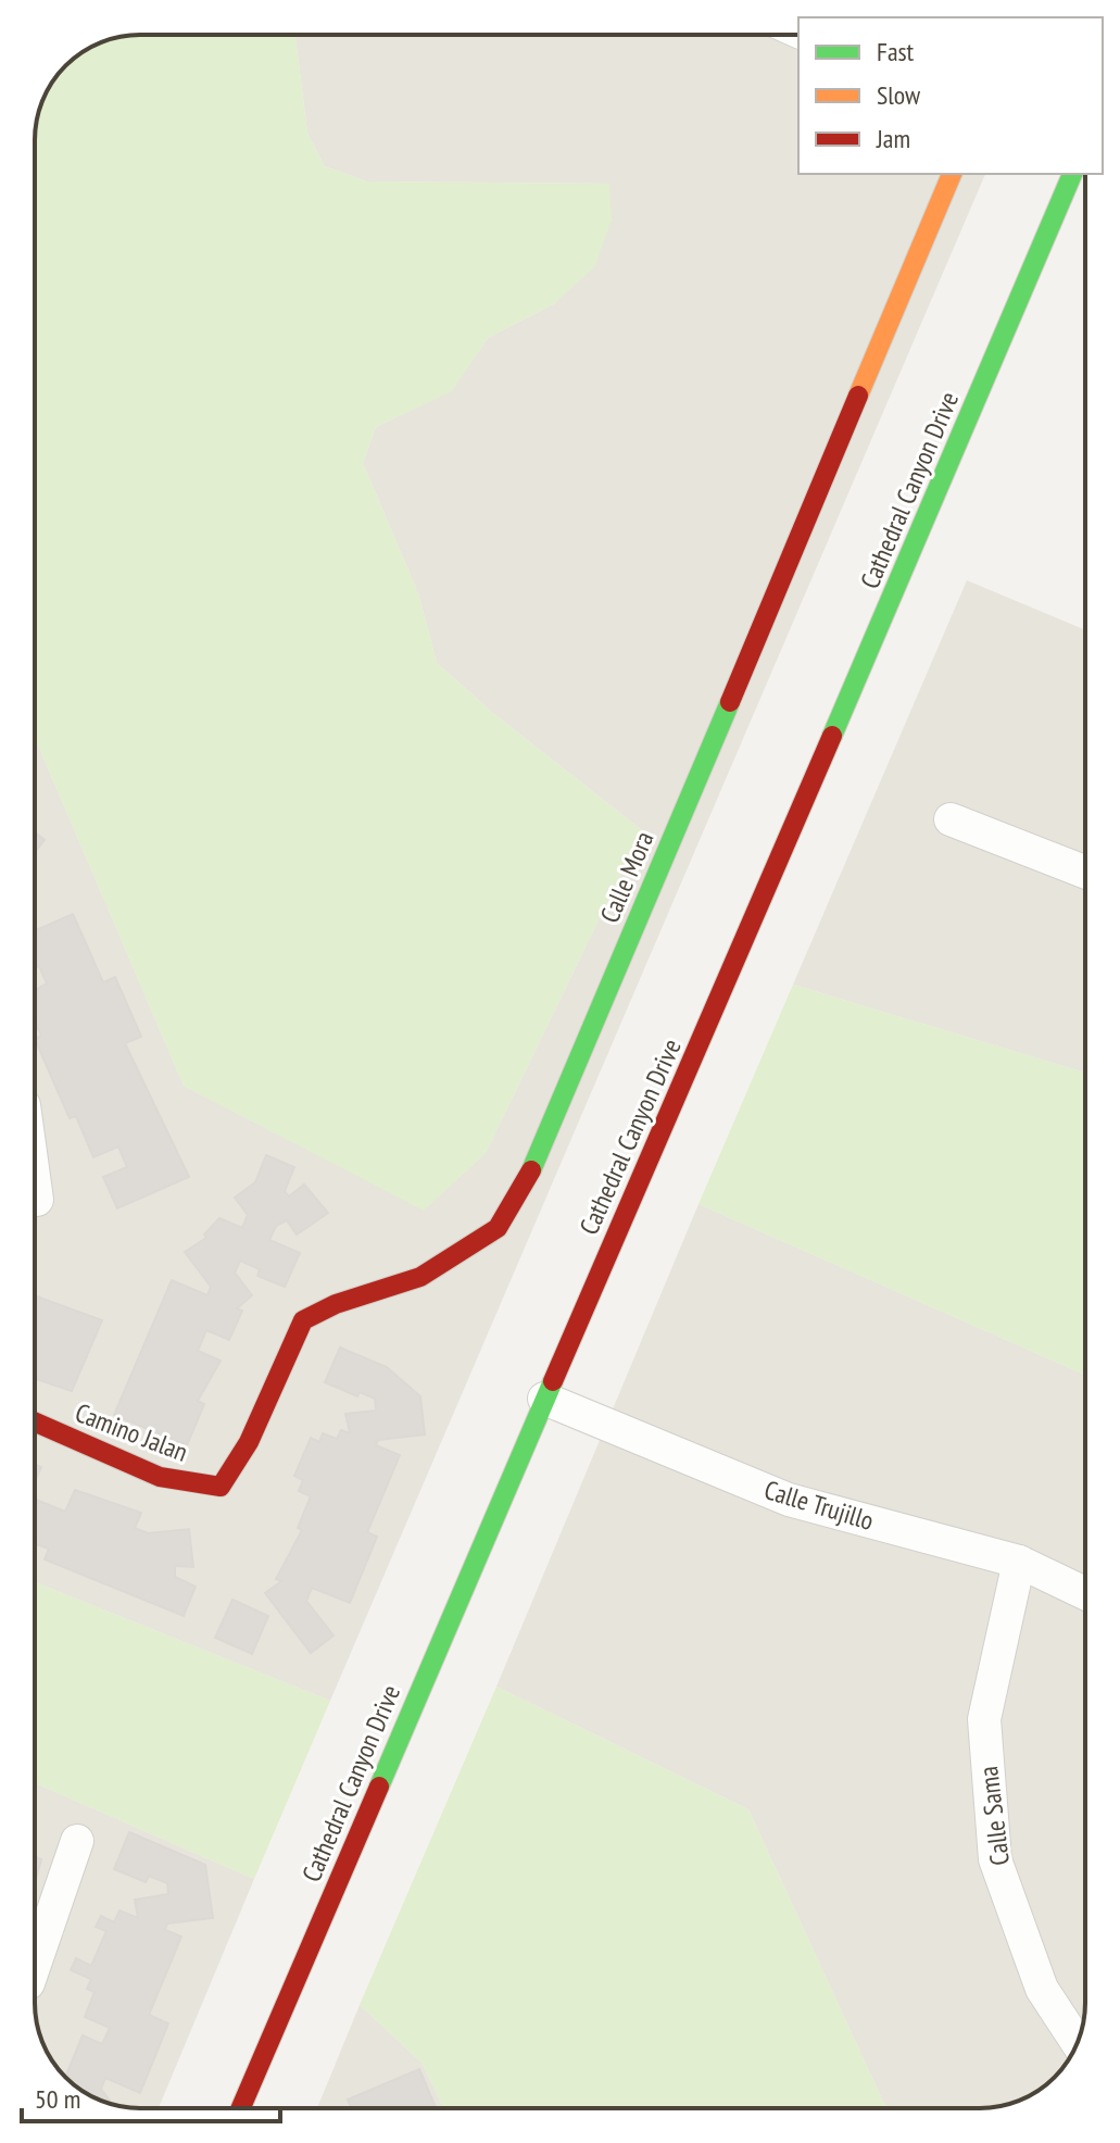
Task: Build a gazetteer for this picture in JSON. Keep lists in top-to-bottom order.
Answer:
{
  "streets": {
    "street": [
      "Cathedral Canyon Drive",
      "Calle Mora",
      "Camino Jalan",
      "Calle Trujillo",
      "Calle Sama"
    ]
  },
  "crossings": [
    ["Cathedral Canyon Drive", "Calle Trujillo"],
    ["Calle Mora", "Camino Jalan"],
    ["Calle Trujillo", "Calle Sama"]
  ],
  "legend": ["Fast", "Slow", "Jam"],
  "scale_bar": "50 m"
}
